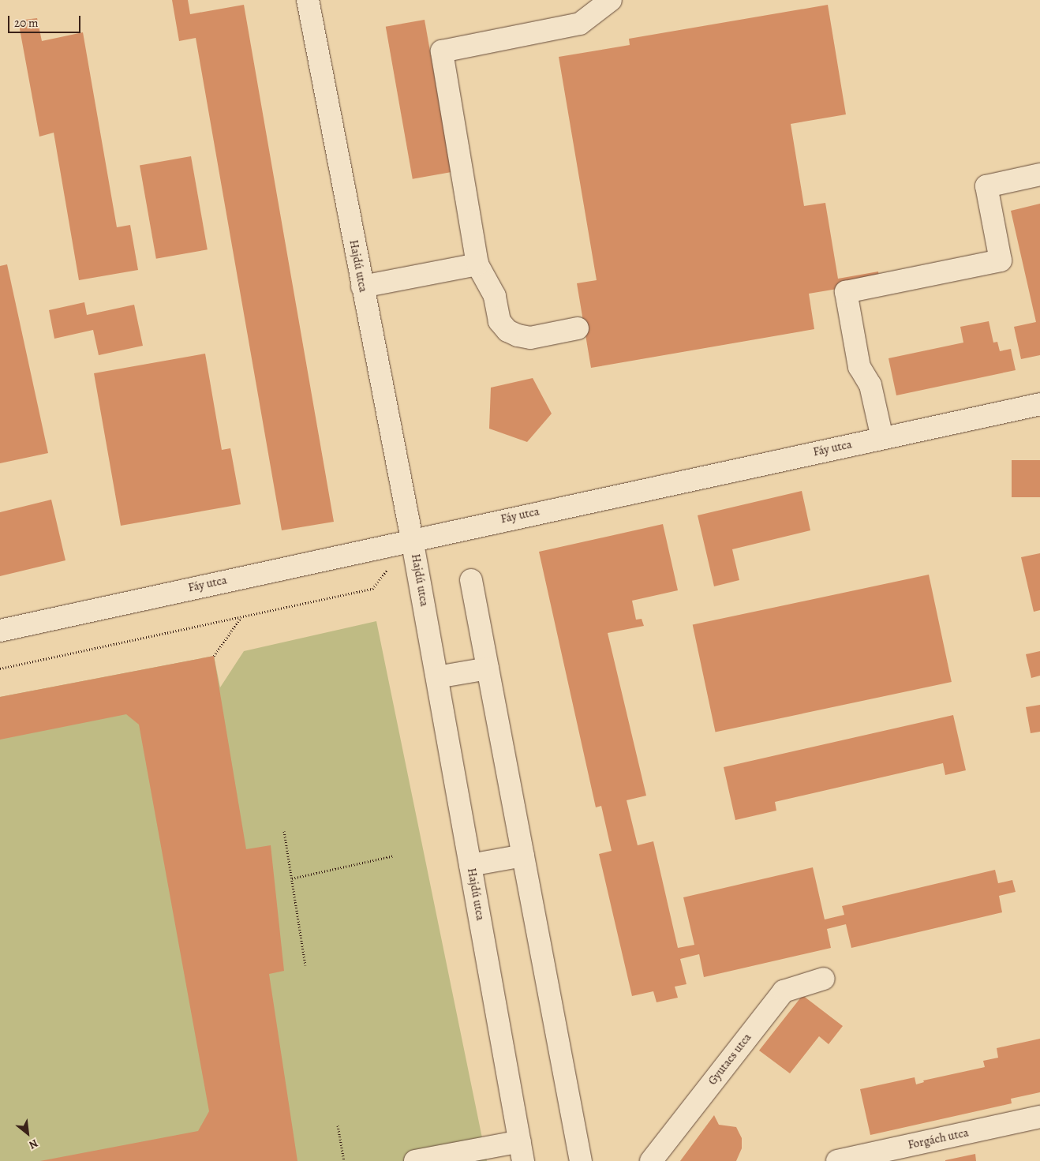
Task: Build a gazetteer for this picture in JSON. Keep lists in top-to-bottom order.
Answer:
{
  "streets": {
    "street": [
      "Hajdú utca",
      "Fáy utca",
      "Gyutacs utca",
      "Forgách utca"
    ]
  },
  "crossings": [
    ["Hajdú utca", "Fáy utca"]
  ],
  "scale_bar": "20 m",
  "north": "bottom right"
}
